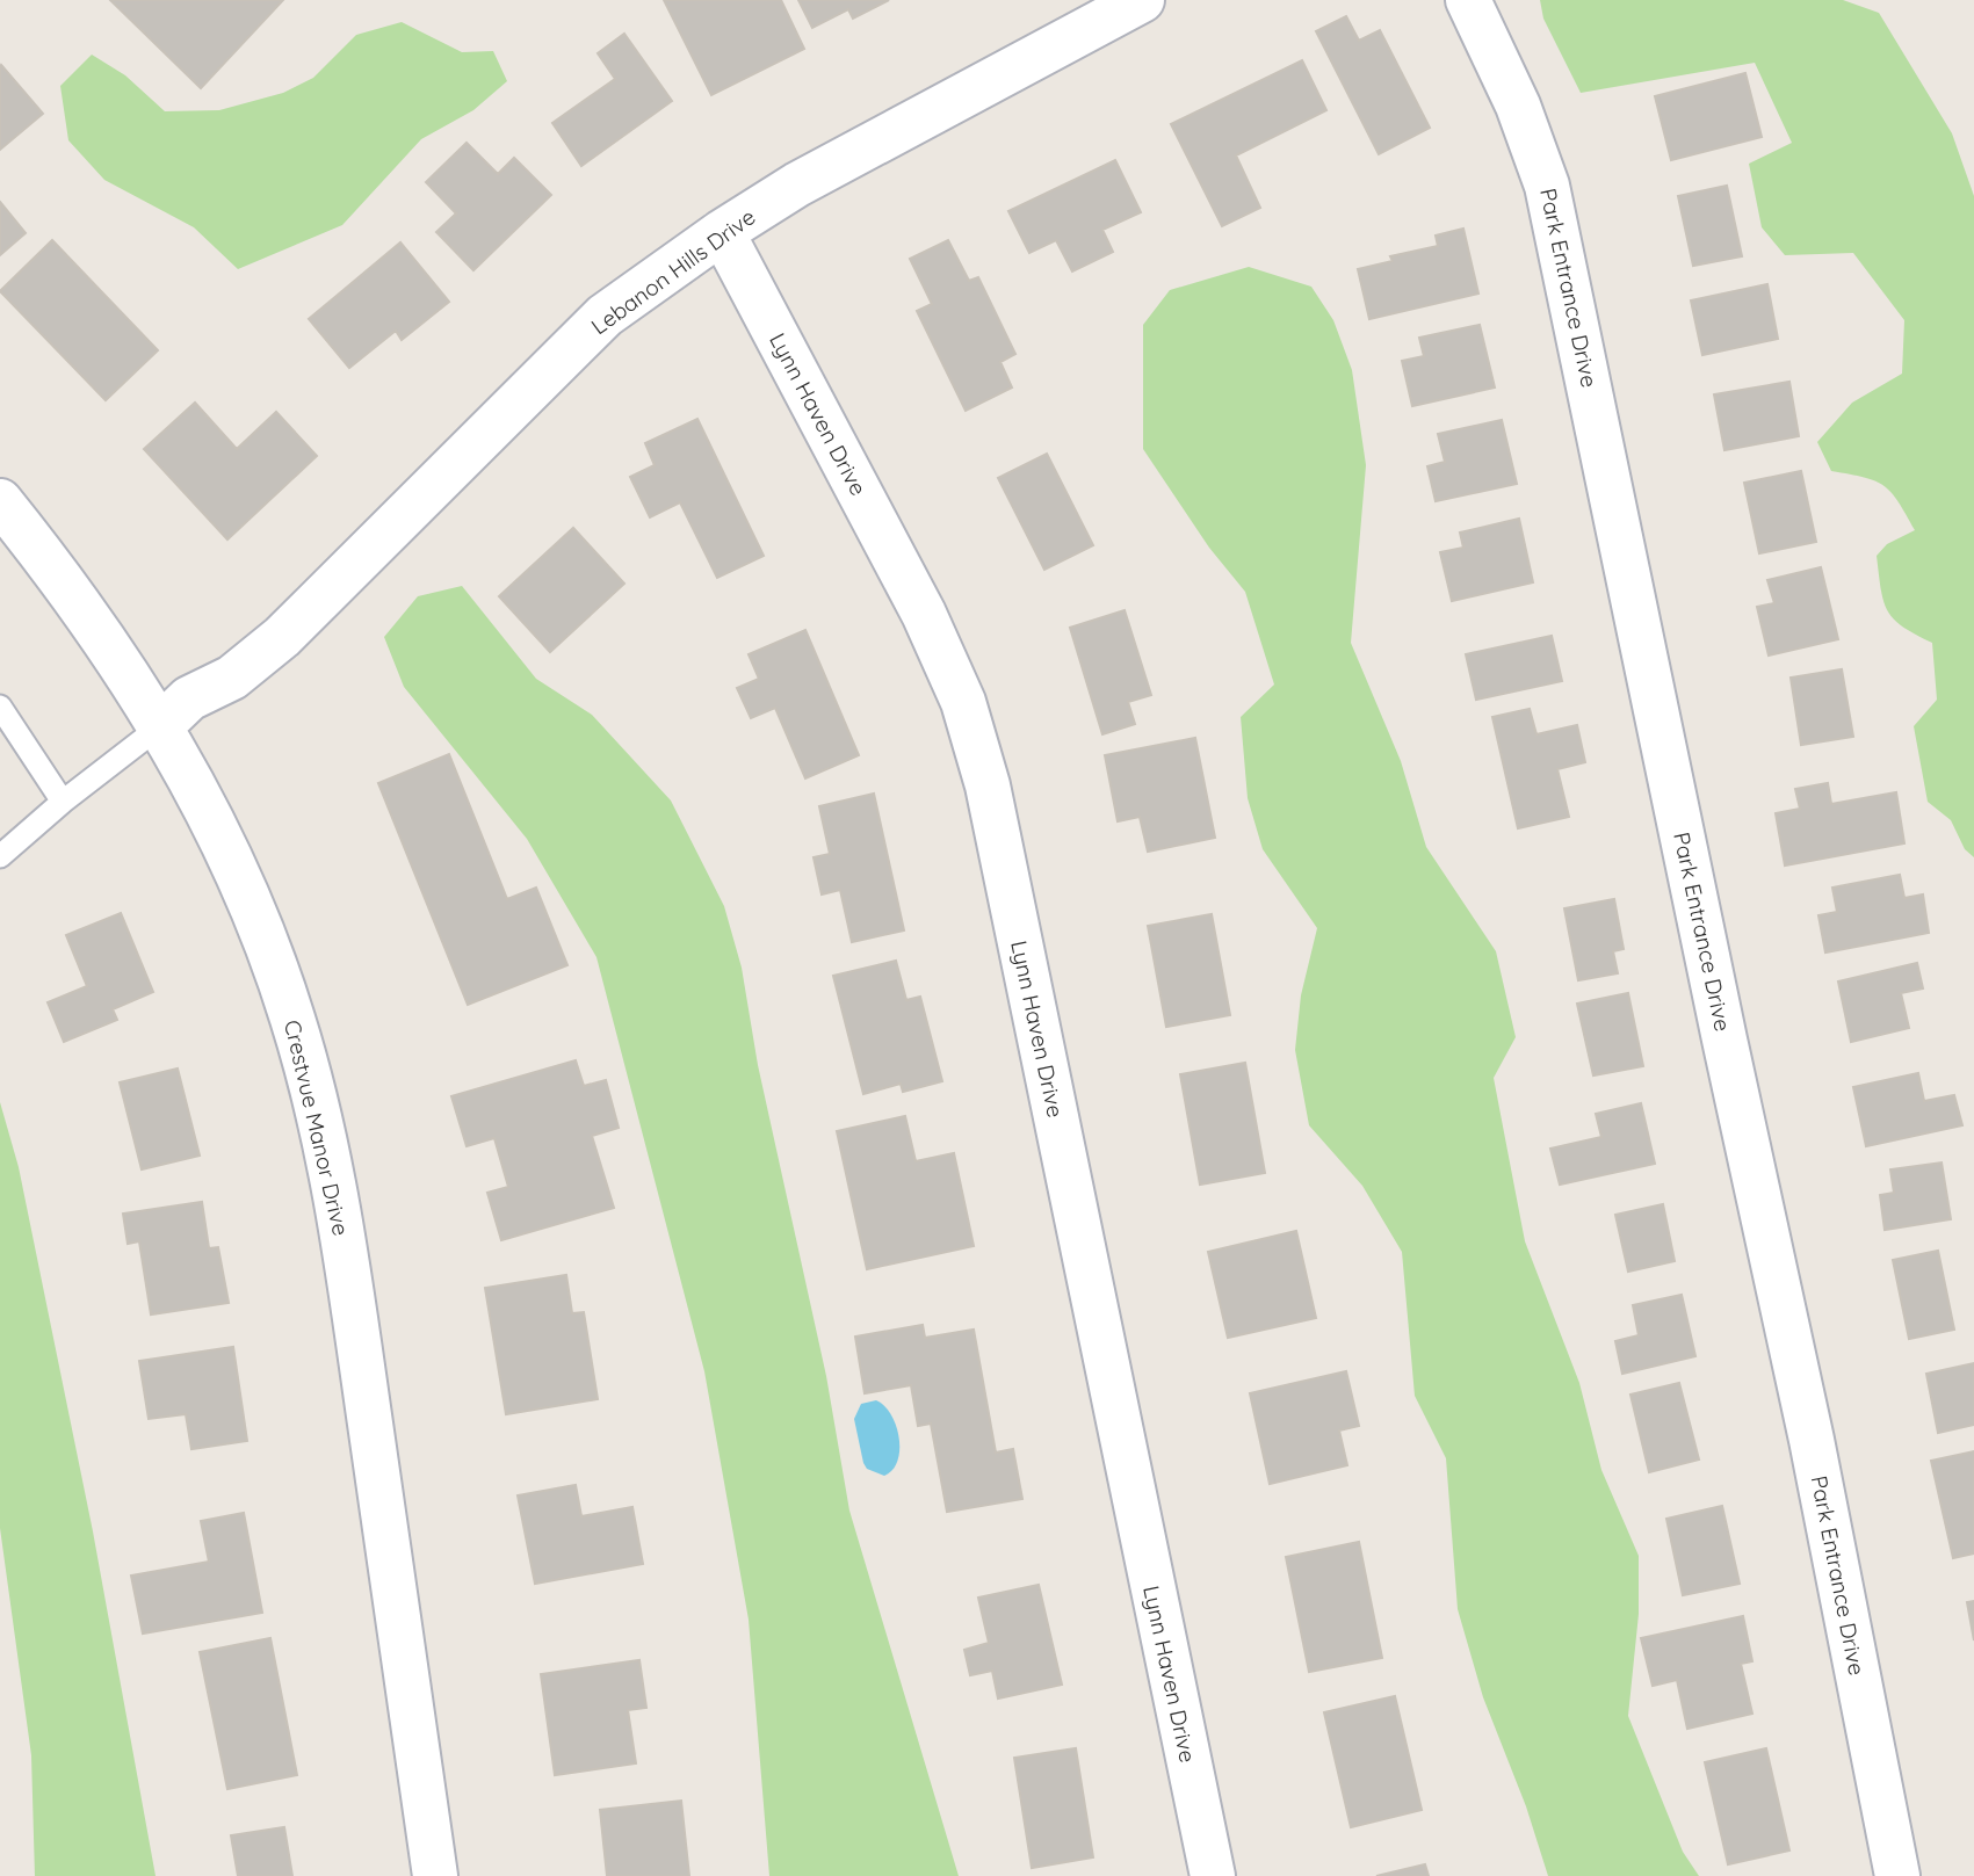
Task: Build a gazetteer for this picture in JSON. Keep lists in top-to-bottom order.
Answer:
{
  "streets": {
    "street": [
      "Lebanon Hills Drive",
      "Park Entrance Drive",
      "Lynn Haven Drive",
      "Crestvue Manor Drive"
    ]
  },
  "crossings": [
    ["Lebanon Hills Drive", "Lynn Haven Drive"],
    ["Lebanon Hills Drive", "Crestvue Manor Drive"]
  ]
}
